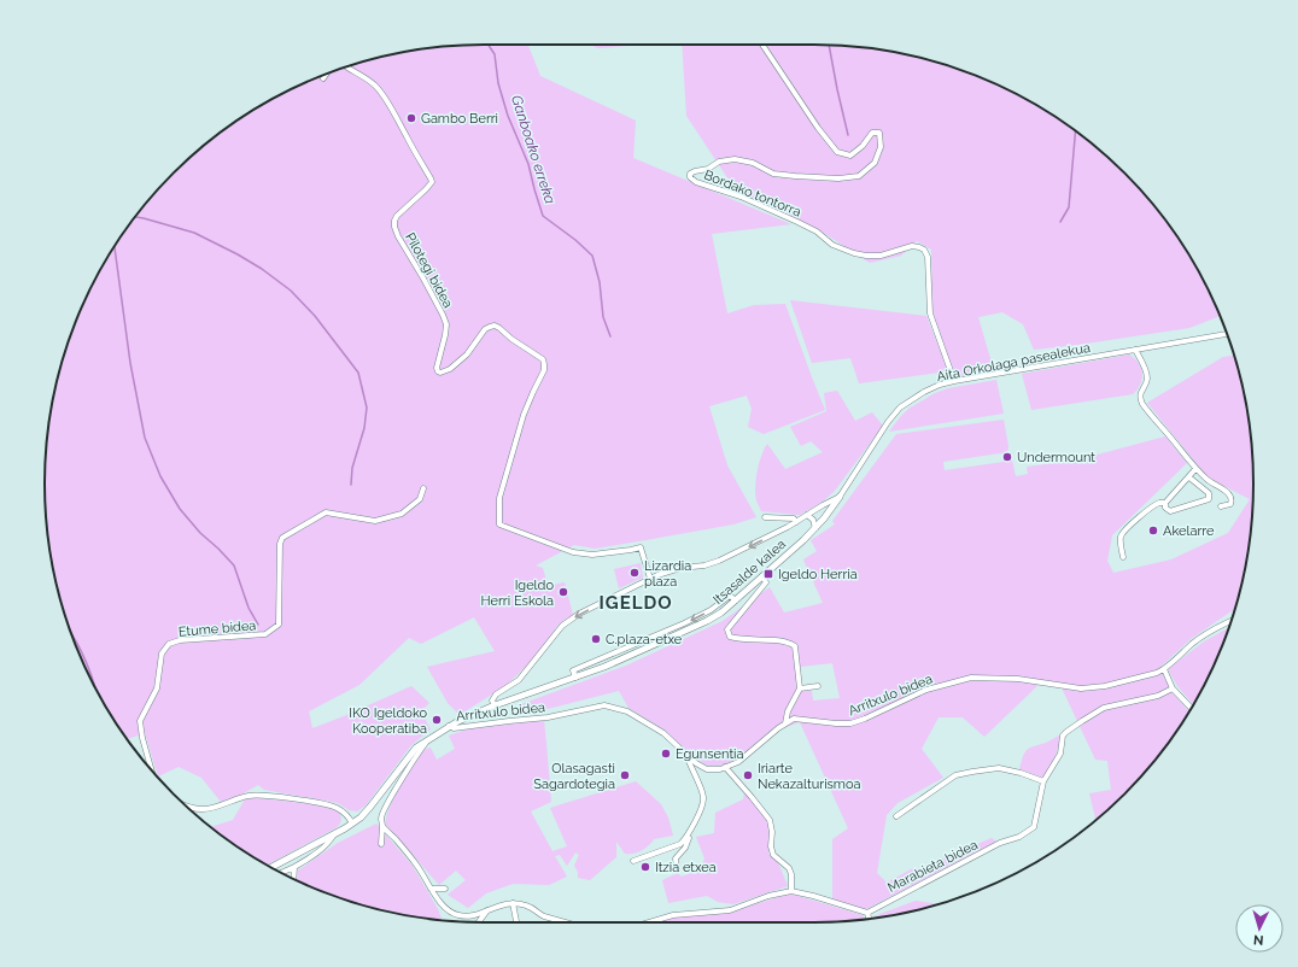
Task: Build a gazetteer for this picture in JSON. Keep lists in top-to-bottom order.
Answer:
{
  "streets": {
    "street": [
      "Bordako tontorra",
      "Pilotegi bidea",
      "Aita Orkolaga pasealekua",
      "Itsasalde kalea",
      "Etume bidea",
      "Arritxulo bidea",
      "Marabieta bidea"
    ]
  },
  "crossings": [
    ["Bordako tontorra", "Aita Orkolaga pasealekua"],
    ["Pilotegi bidea", "Aita Orkolaga pasealekua"],
    ["Aita Orkolaga pasealekua", "Itsasalde kalea"],
    ["Itsasalde kalea", "Arritxulo bidea"]
  ],
  "one_way": ["Aita Orkolaga pasealekua"],
  "districts": ["IGELDO"],
  "water": ["Ganboako erreka"],
  "places": {
    "other": [
      "Gambo Berri",
      "Undermount",
      "Akelarre",
      "Lizardia plaza",
      "Igeldo Herri Eskola",
      "C.plaza-etxe",
      "IKO Igeldoko Kooperatiba",
      "Egunsentia",
      "Olasagasti Sagardotegia",
      "Iriarte Nekazalturismoa",
      "Itzia etxea"
    ],
    "transit": ["Igeldo Herria"]
  },
  "north": "bottom"
}
